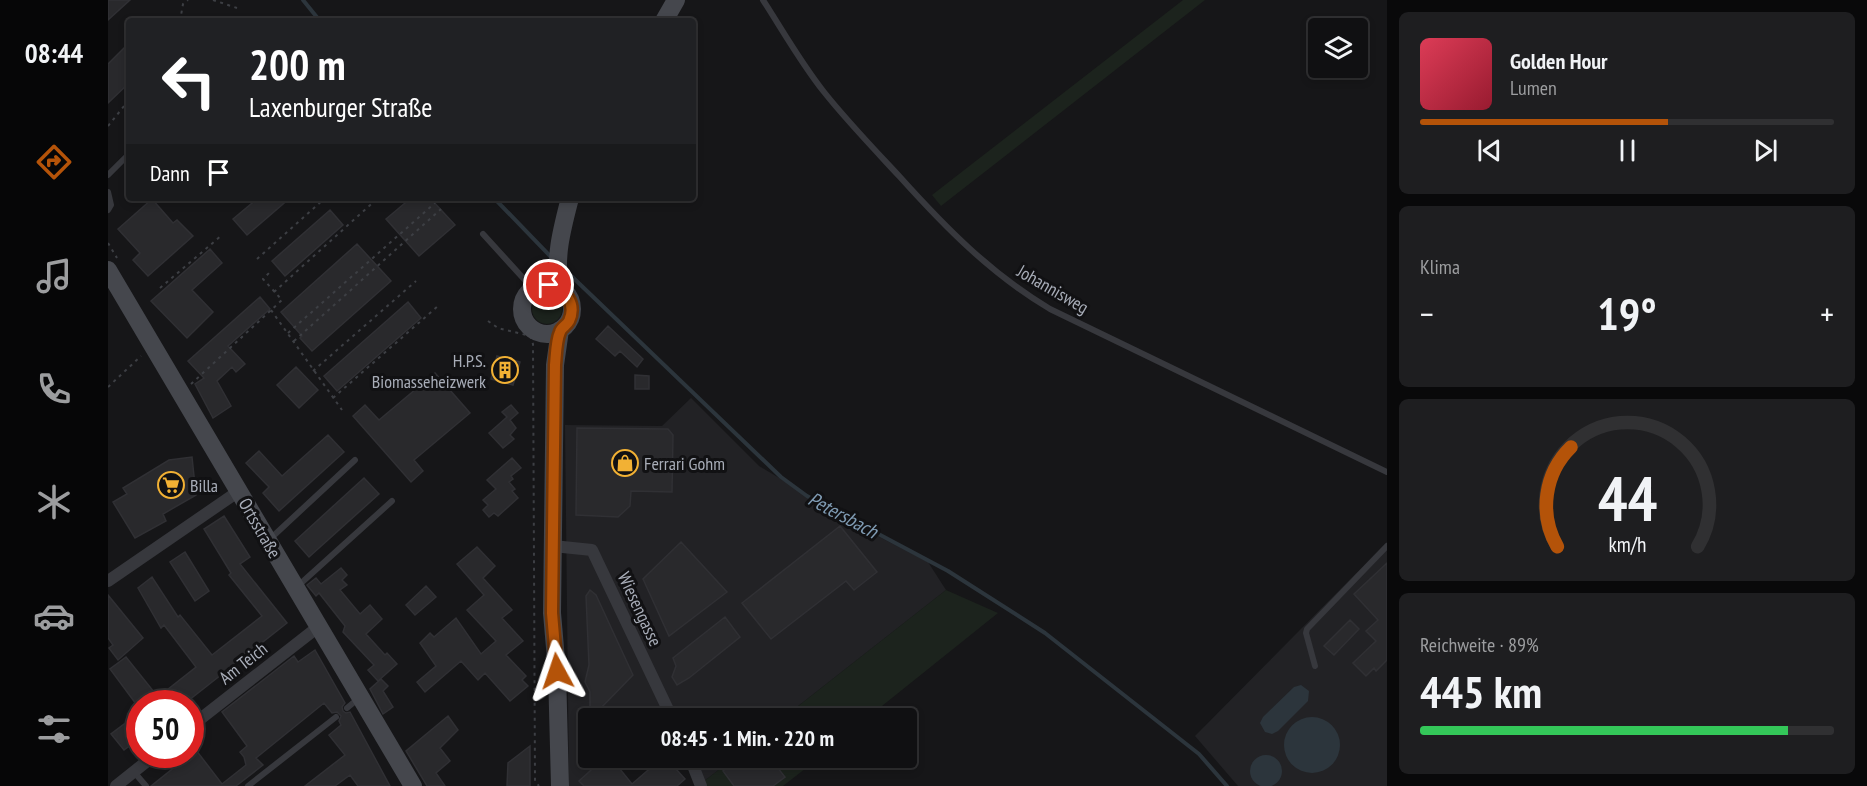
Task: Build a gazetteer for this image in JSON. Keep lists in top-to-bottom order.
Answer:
{
  "streets": {
    "main road": ["Ortsstraße"],
    "street": ["Wiesengasse", "Am Teich"],
    "lane": ["Johannisweg"]
  },
  "crossings": [
    ["Ortsstraße", "Am Teich"]
  ],
  "water": ["Petersbach"],
  "places": {
    "building": ["H.P.S. Biomasseheizwerk"],
    "shop": ["Ferrari Gohm"],
    "supermarket": ["Billa"]
  },
  "page": {
    "tabs": "08:44",
    "turn": ["200 m", "Laxenburger Straße"],
    "song": ["Golden Hour", "Lumen"],
    "then": "Dann",
    "tile": [
      "Klima",
      ["Reichweite · 89%", "445 km"]
    ],
    "heat": ["−", "19°", "+"],
    "limit": "50",
    "trip": "08:45 · 1 Min. · 220 m",
    "gauge": ["44", "km/h"]
  }
}
